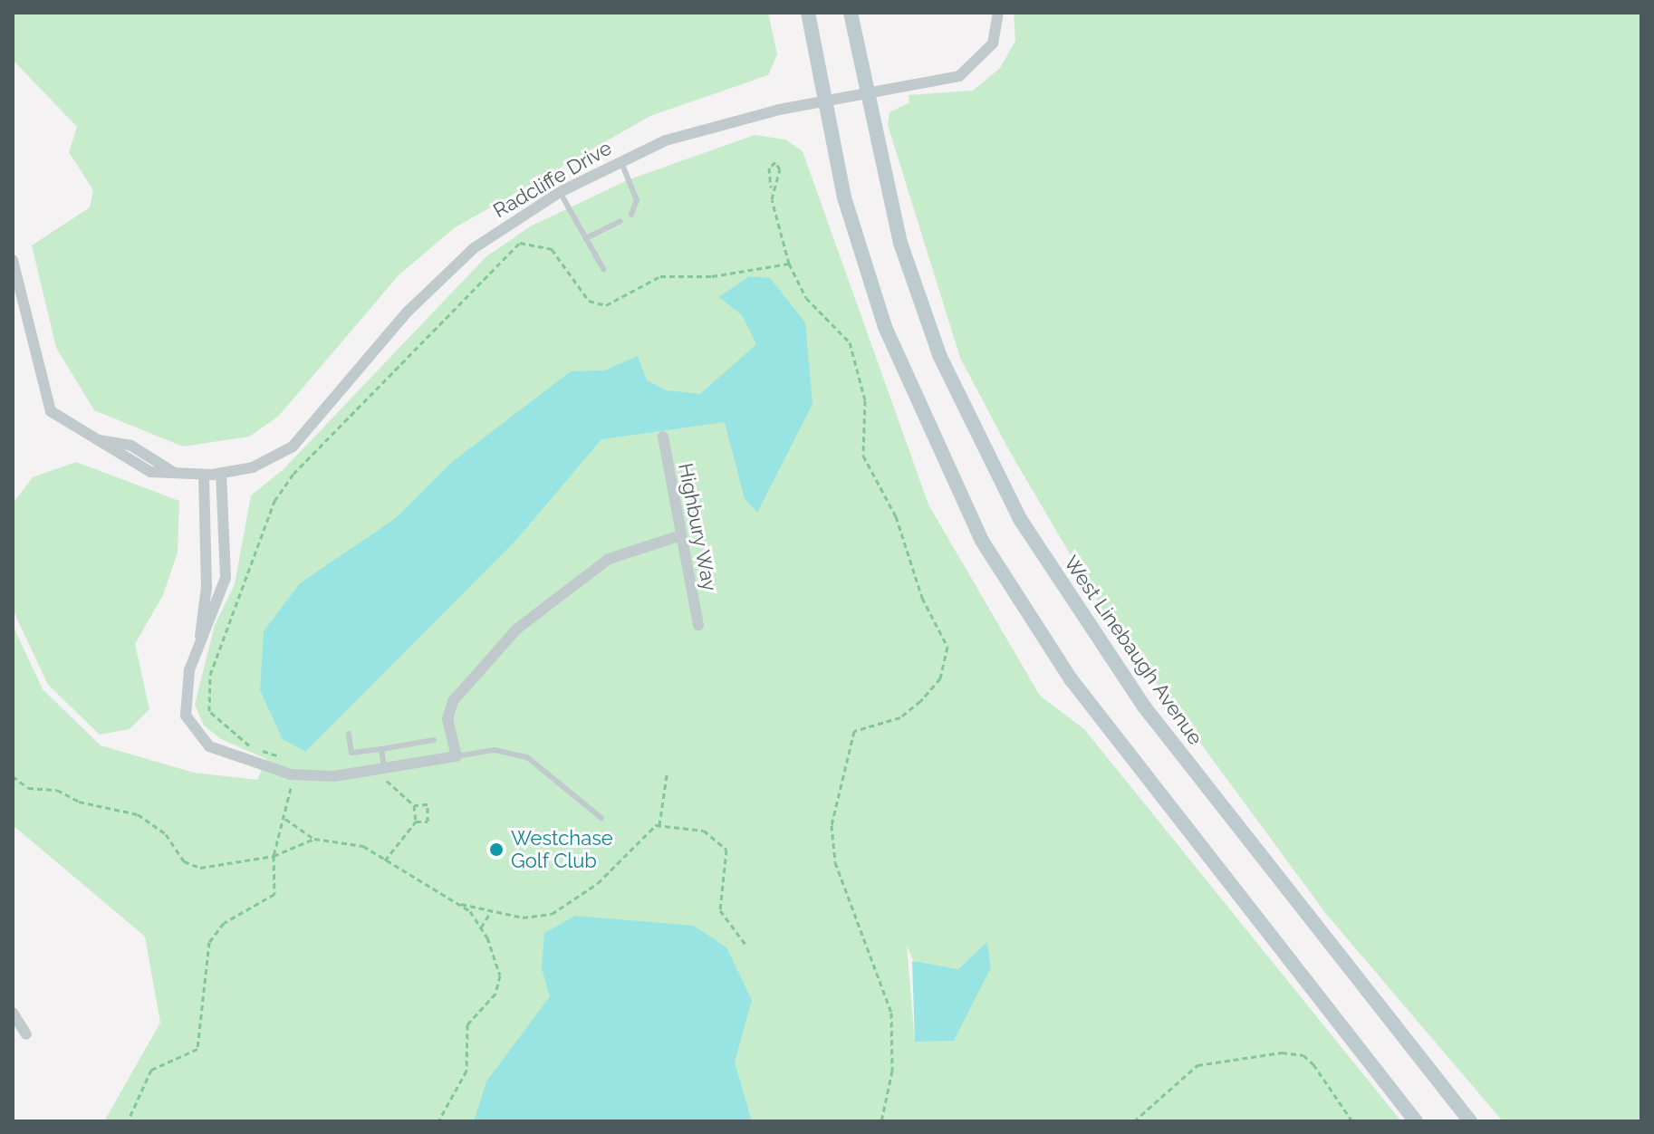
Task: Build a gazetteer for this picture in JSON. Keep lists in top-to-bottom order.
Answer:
{
  "streets": {
    "main road": ["West Linebaugh Avenue"],
    "street": ["Radcliffe Drive", "Highbury Way"]
  },
  "crossings": [
    ["Radcliffe Drive", "West Linebaugh Avenue"]
  ],
  "places": ["Westchase Golf Club"]
}
